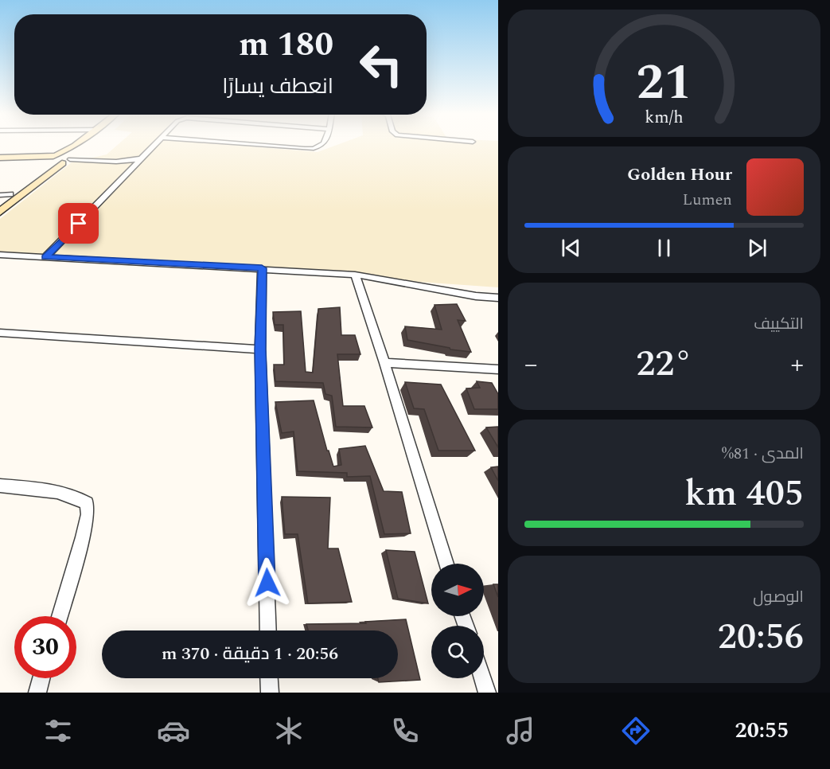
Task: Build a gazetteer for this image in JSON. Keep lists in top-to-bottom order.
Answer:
{
  "north": "right",
  "page": {
    "turn": ["180 m", "انعطف يسارًا"],
    "song": ["Golden Hour", "Lumen"],
    "tile": [
      "التكييف",
      ["المدى · 81%", "405 km"],
      ["الوصول", "20:56"]
    ],
    "heat": ["−", "22°", "+"],
    "limit": "30",
    "trip": "20:56 · 1 دقيقة · 370 m",
    "tabs": "20:55",
    "gauge": ["21", "km/h"]
  }
}
